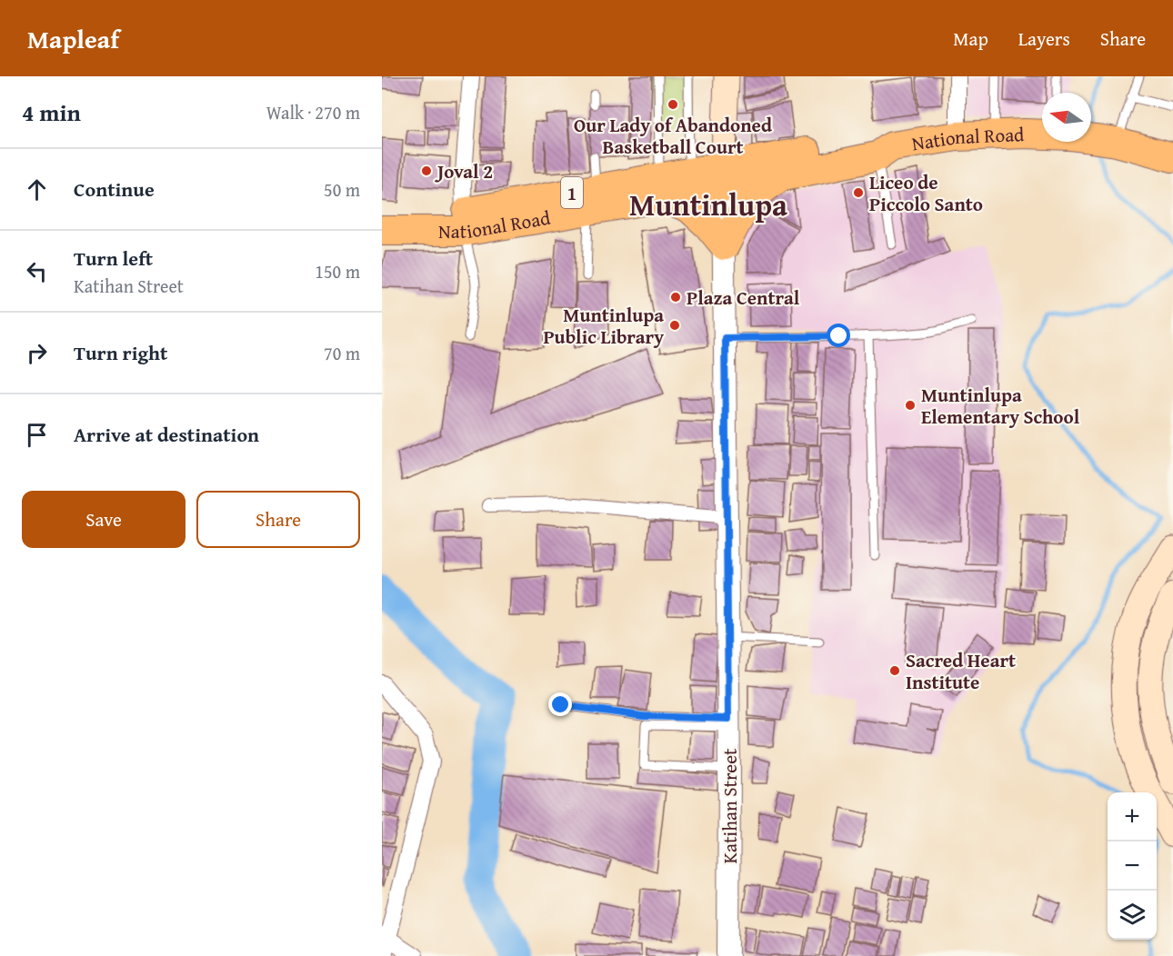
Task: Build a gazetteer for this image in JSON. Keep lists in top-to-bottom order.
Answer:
{
  "streets": {
    "highway": ["National Road", "1"],
    "street": ["Katihan Street"]
  },
  "crossings": [
    ["National Road", "Katihan Street"]
  ],
  "districts": ["Muntinlupa"],
  "places": [
    "Our Lady of Abandoned Basketball Court",
    "Joval 2",
    "Liceo de Piccolo Santo",
    "Plaza Central",
    "Muntinlupa Public Library",
    "Muntinlupa Elementary School",
    "Sacred Heart Institute"
  ],
  "north": "left",
  "page": {
    "header": "Mapleaf",
    "nav": ["Map", "Layers", "Share"],
    "heading": ["4 min", "Walk · 270 m"],
    "list": [
      ["Continue", "50 m"],
      ["Turn left", "Katihan Street", "150 m"],
      ["Turn right", "70 m"],
      "Arrive at destination"
    ],
    "buttons": ["Save", "Share"],
    "map_buttons": ["+", "−"]
  }
}
